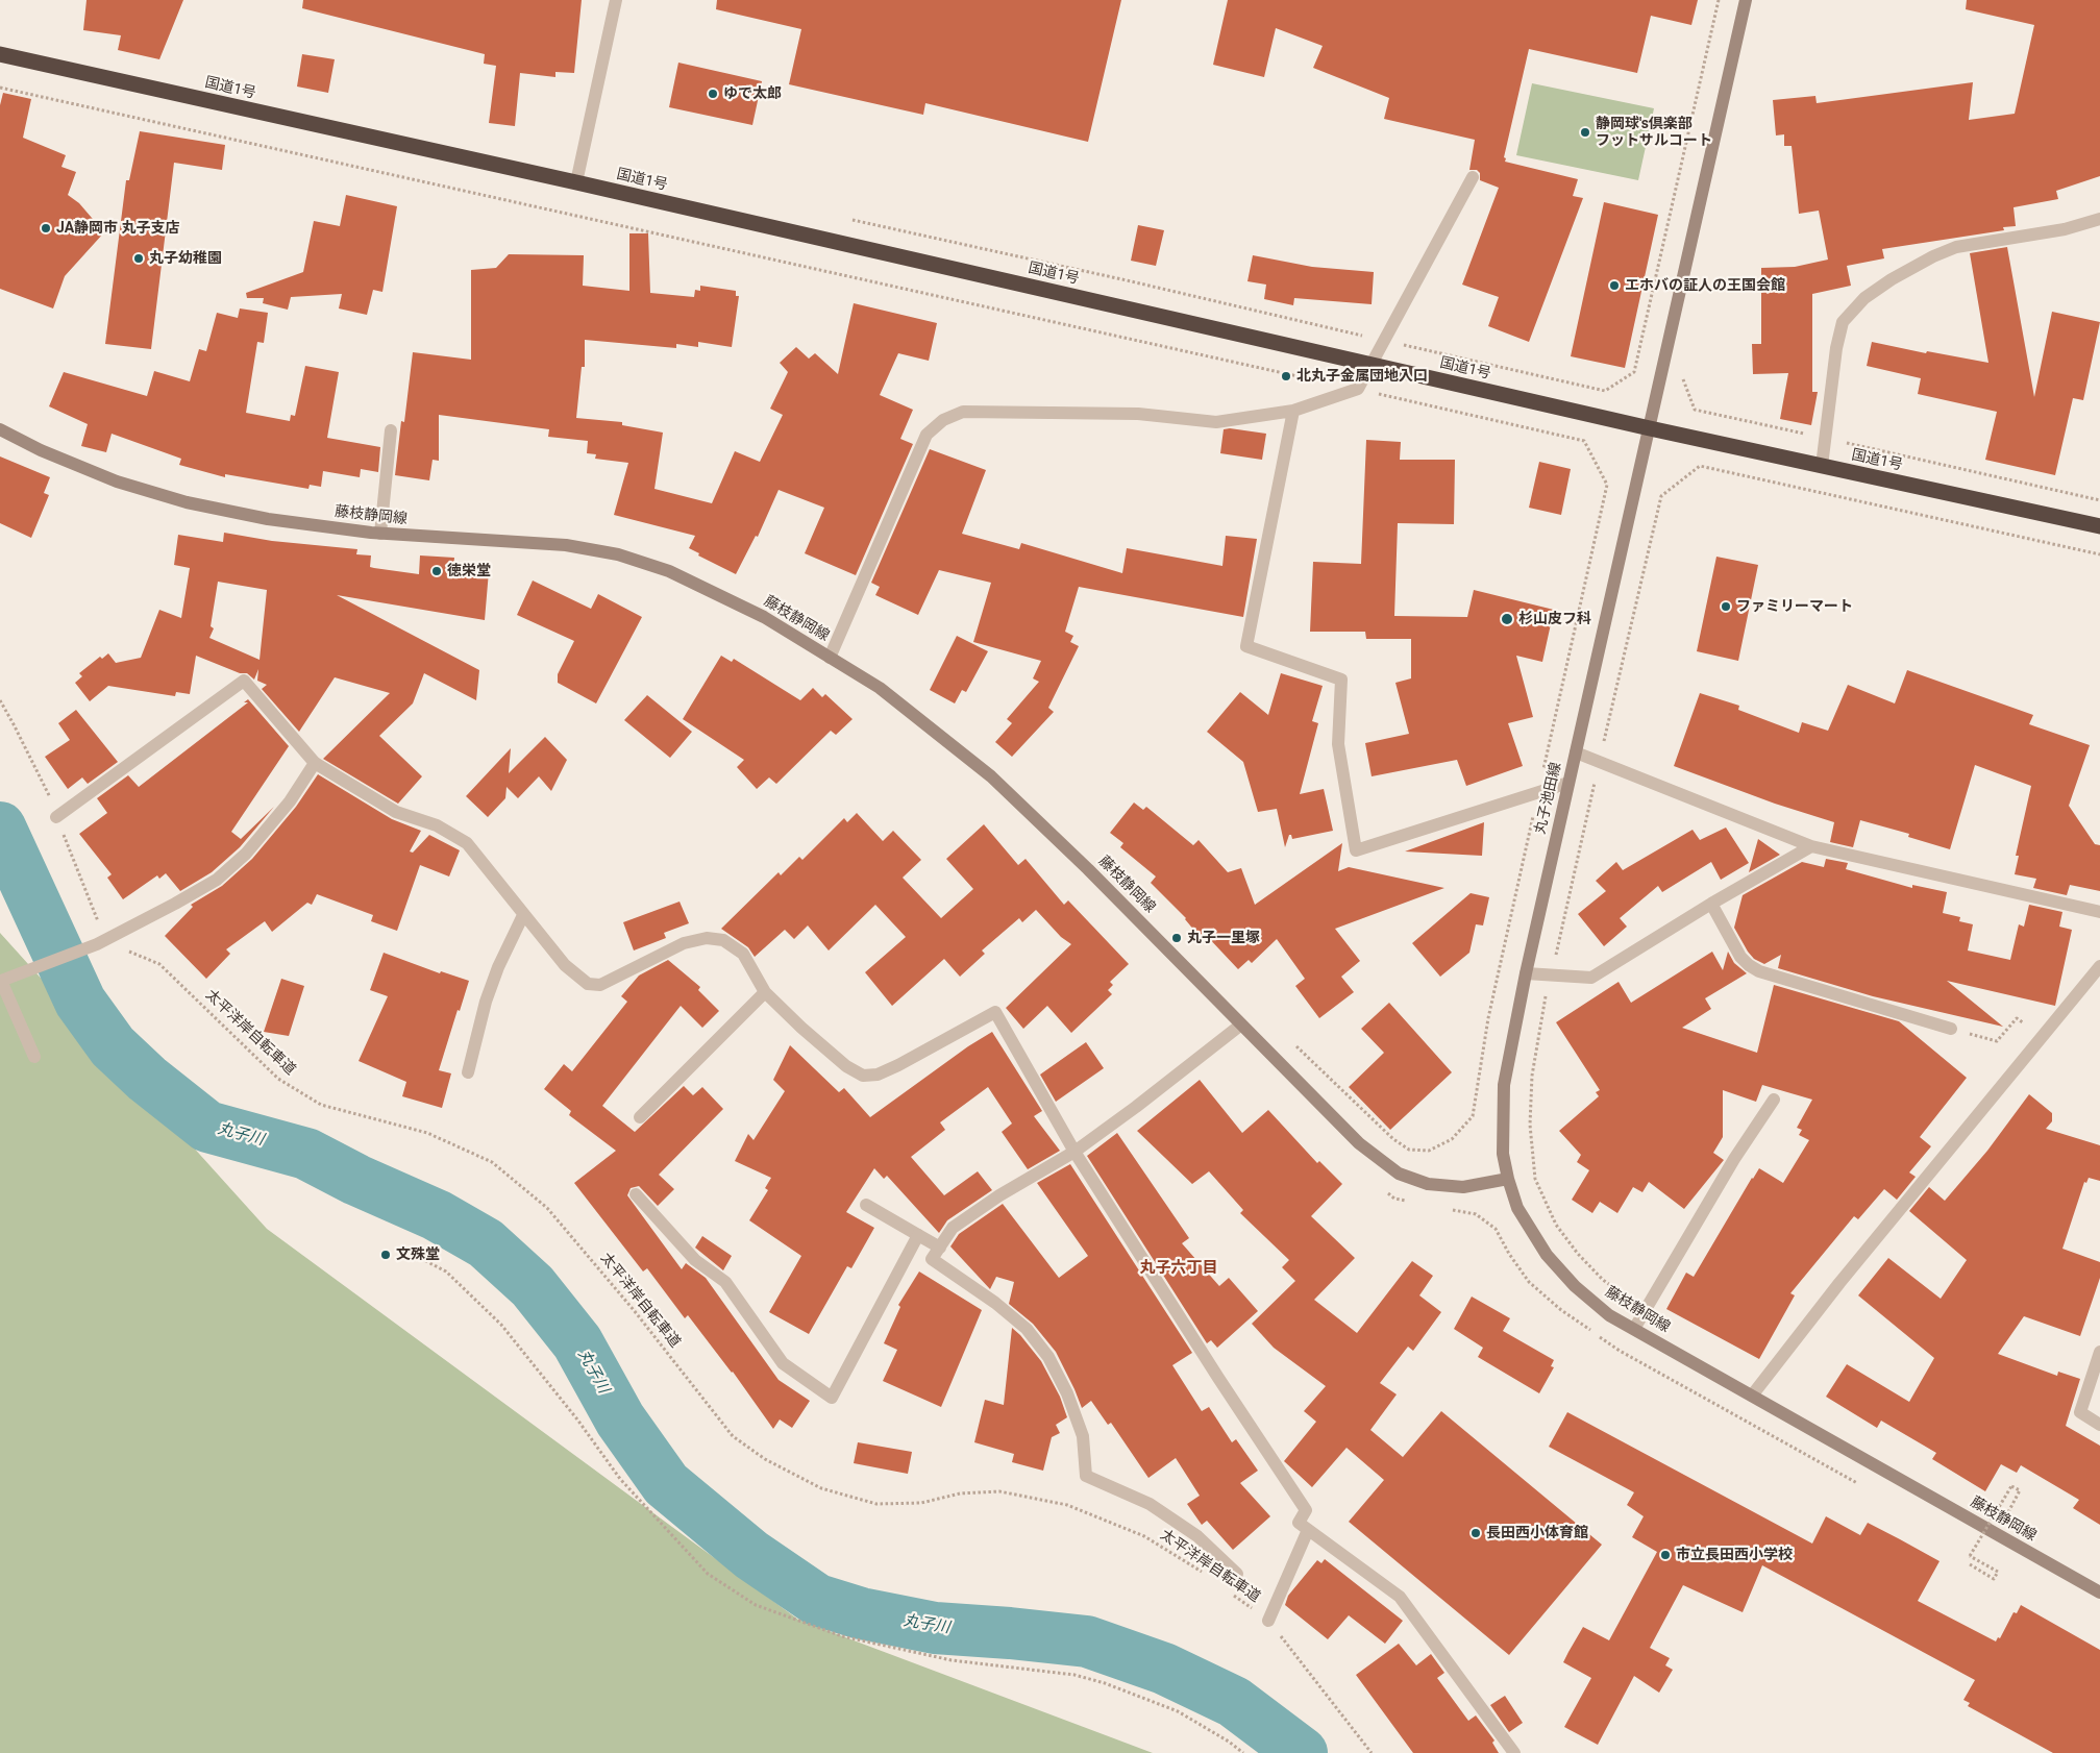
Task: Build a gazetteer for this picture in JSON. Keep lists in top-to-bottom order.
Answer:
{
  "streets": {
    "highway": ["国道1号"],
    "main road": ["藤枝静岡線", "丸子池田線"],
    "path": ["太平洋岸自転車道"]
  },
  "crossings": [
    ["国道1号", "丸子池田線"],
    ["藤枝静岡線", "丸子池田線"]
  ],
  "districts": ["丸子六丁目"],
  "water": ["丸子川"],
  "places": [
    "ゆで太郎",
    "静岡球's倶楽部 フットサルコート",
    "JA静岡市 丸子支店",
    "丸子幼稚園",
    "エホバの証人の王国会館",
    "北丸子金属団地入口",
    "徳栄堂",
    "ファミリーマート",
    "杉山皮フ科",
    "丸子一里塚",
    "文殊堂",
    "長田西小体育館",
    "市立長田西小学校"
  ]
}
